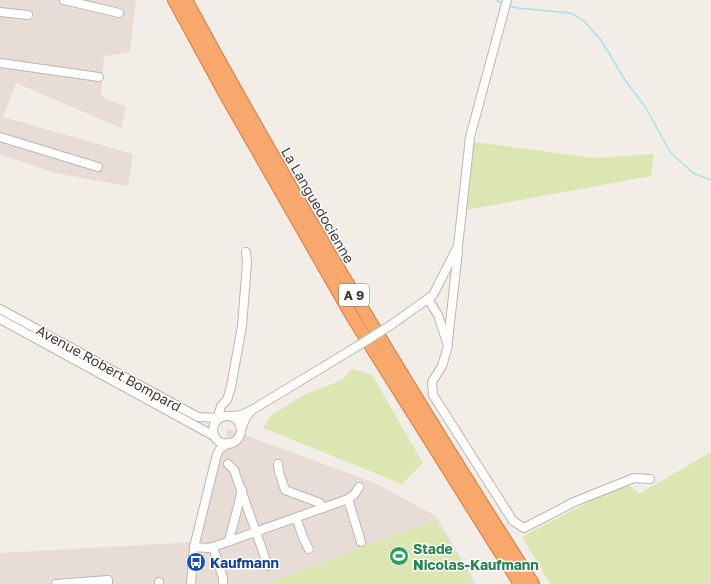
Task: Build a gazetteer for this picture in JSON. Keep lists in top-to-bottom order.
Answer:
{
  "streets": {
    "highway": ["La Languedocienne", "A 9"],
    "street": ["Avenue Robert Bompard"]
  },
  "places": {
    "sports": ["Stade Nicolas-Kaufmann"],
    "bus stop": ["Kaufmann"]
  }
}
